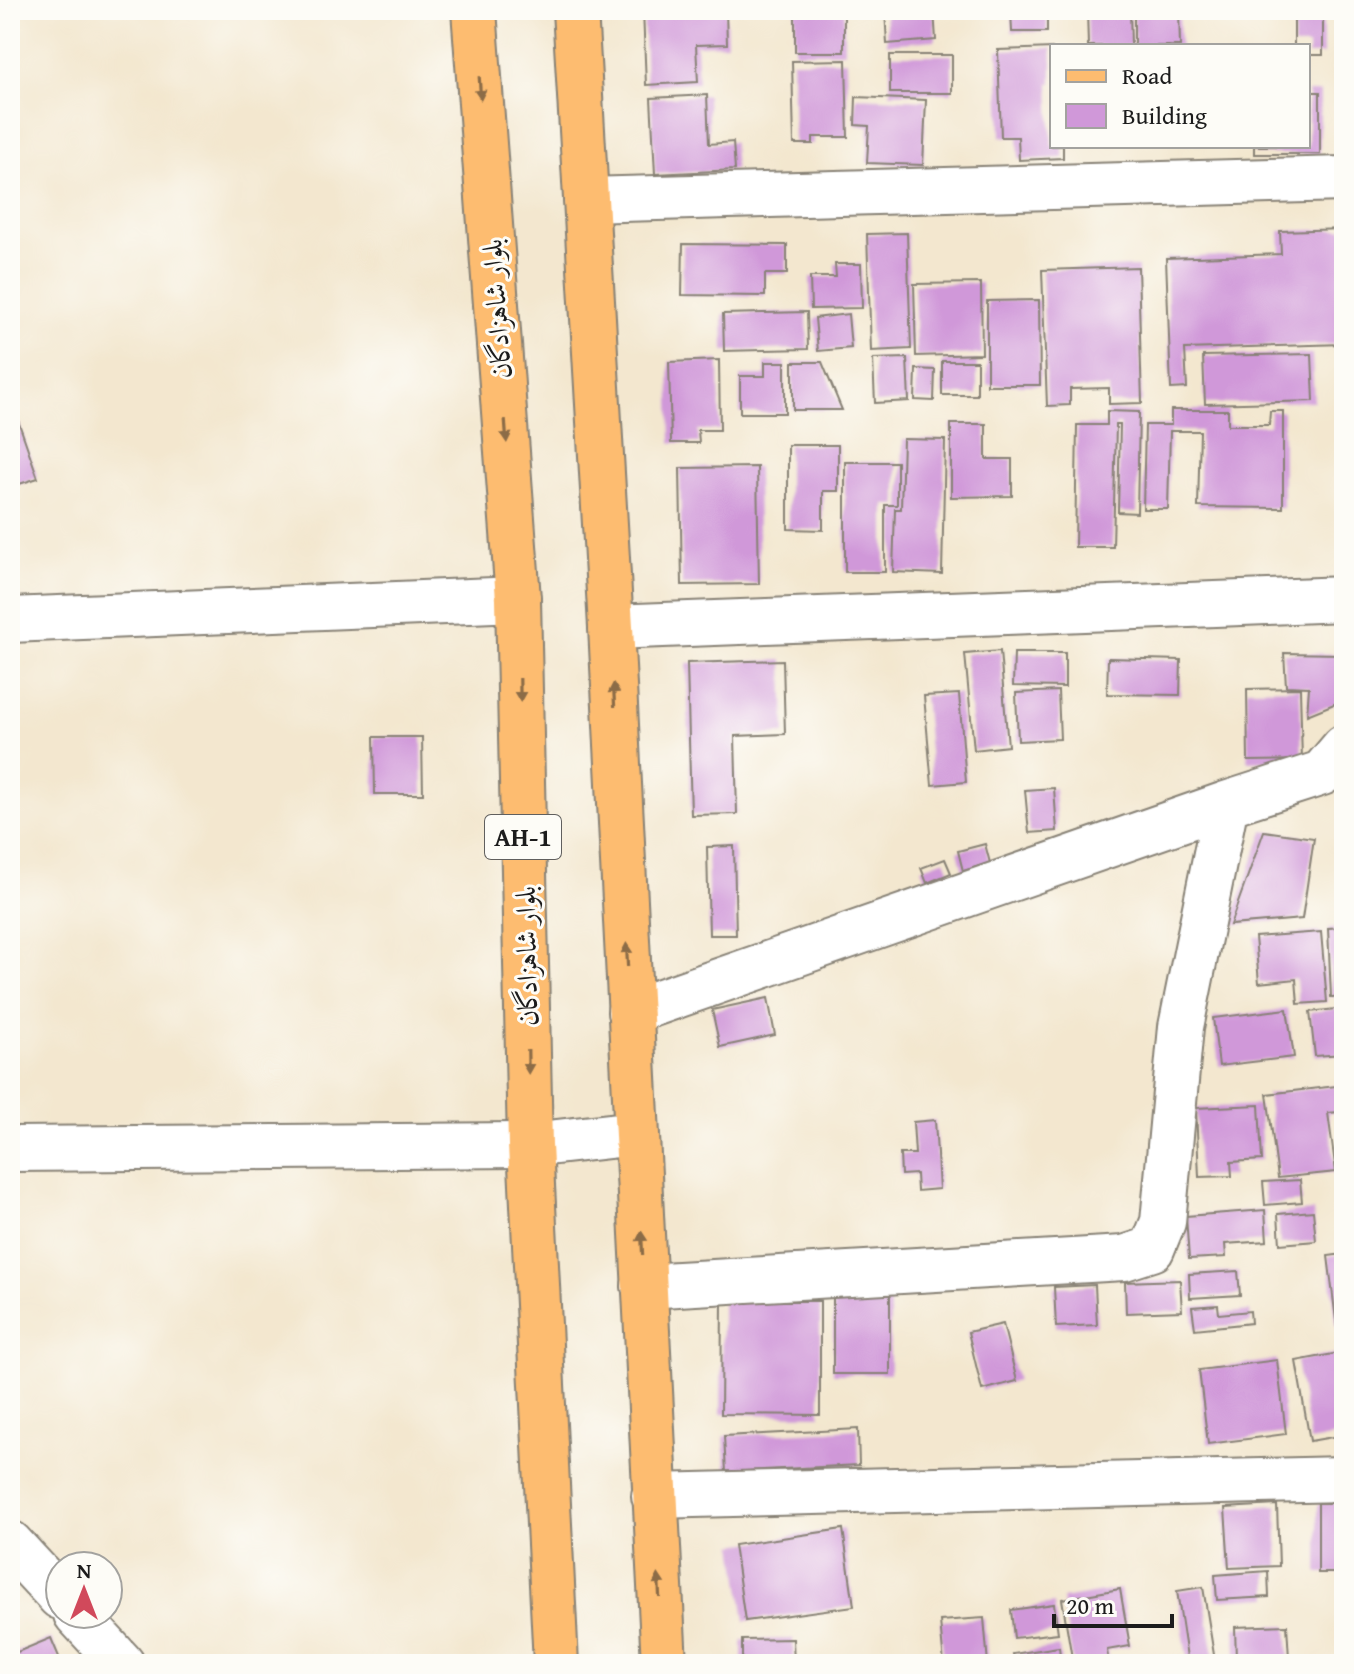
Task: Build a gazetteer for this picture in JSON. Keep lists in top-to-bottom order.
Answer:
{
  "streets": {
    "main road": ["بلوار شاهزادگان", "AH-1"]
  },
  "legend": ["Road", "Building"],
  "scale_bar": "20 m",
  "north": "top"
}
